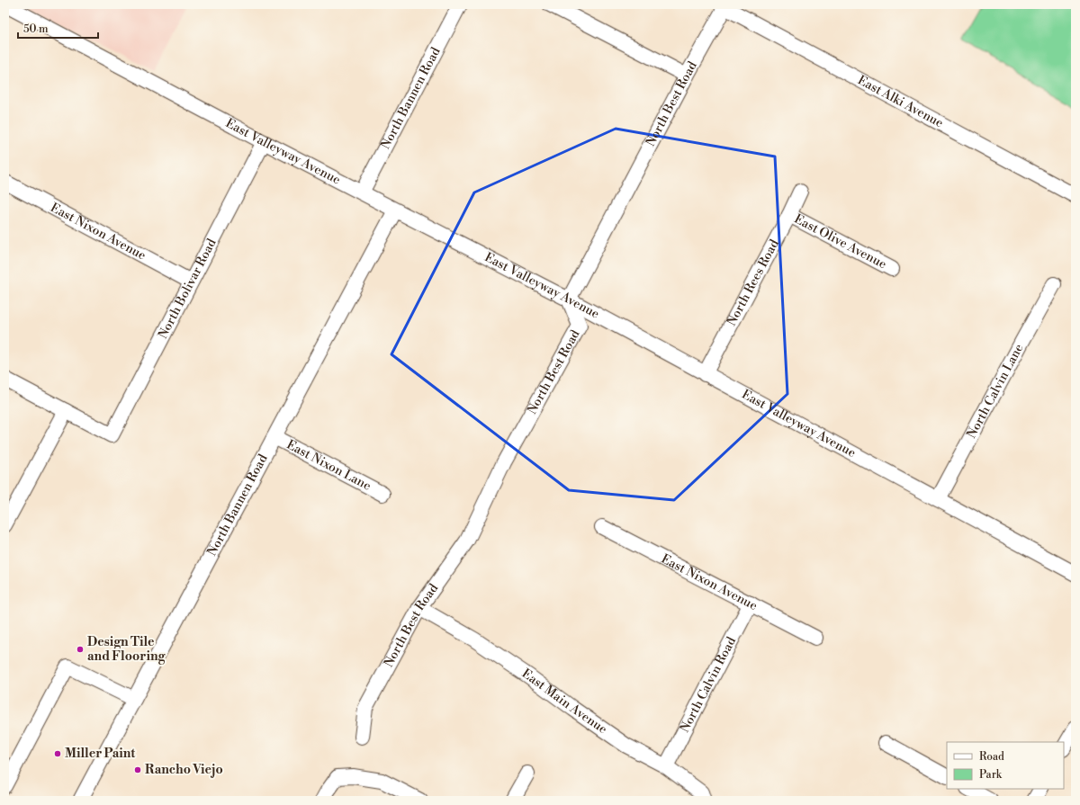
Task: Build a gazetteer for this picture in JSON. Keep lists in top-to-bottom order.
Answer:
{
  "streets": {
    "street": [
      "North Bannen Road",
      "East Alki Avenue",
      "North Best Road",
      "East Valleyway Avenue",
      "East Nixon Avenue",
      "East Olive Avenue",
      "North Rees Road",
      "North Bolivar Road",
      "North Calvin Lane",
      "East Nixon Lane",
      "North Calvin Road",
      "East Main Avenue"
    ]
  },
  "crossings": [
    ["North Bannen Road", "East Valleyway Avenue"],
    ["North Bannen Road", "East Nixon Lane"],
    ["East Alki Avenue", "North Best Road"],
    ["North Best Road", "East Valleyway Avenue"],
    ["North Best Road", "East Main Avenue"],
    ["East Valleyway Avenue", "North Rees Road"],
    ["East Valleyway Avenue", "North Bolivar Road"],
    ["East Valleyway Avenue", "North Calvin Lane"],
    ["East Nixon Avenue", "North Bolivar Road"],
    ["East Nixon Avenue", "North Calvin Road"],
    ["East Olive Avenue", "North Rees Road"],
    ["North Calvin Road", "East Main Avenue"]
  ],
  "places": ["Design Tile and Flooring", "Miller Paint", "Rancho Viejo"],
  "legend": ["Road", "Park"],
  "scale_bar": "50 m"
}
